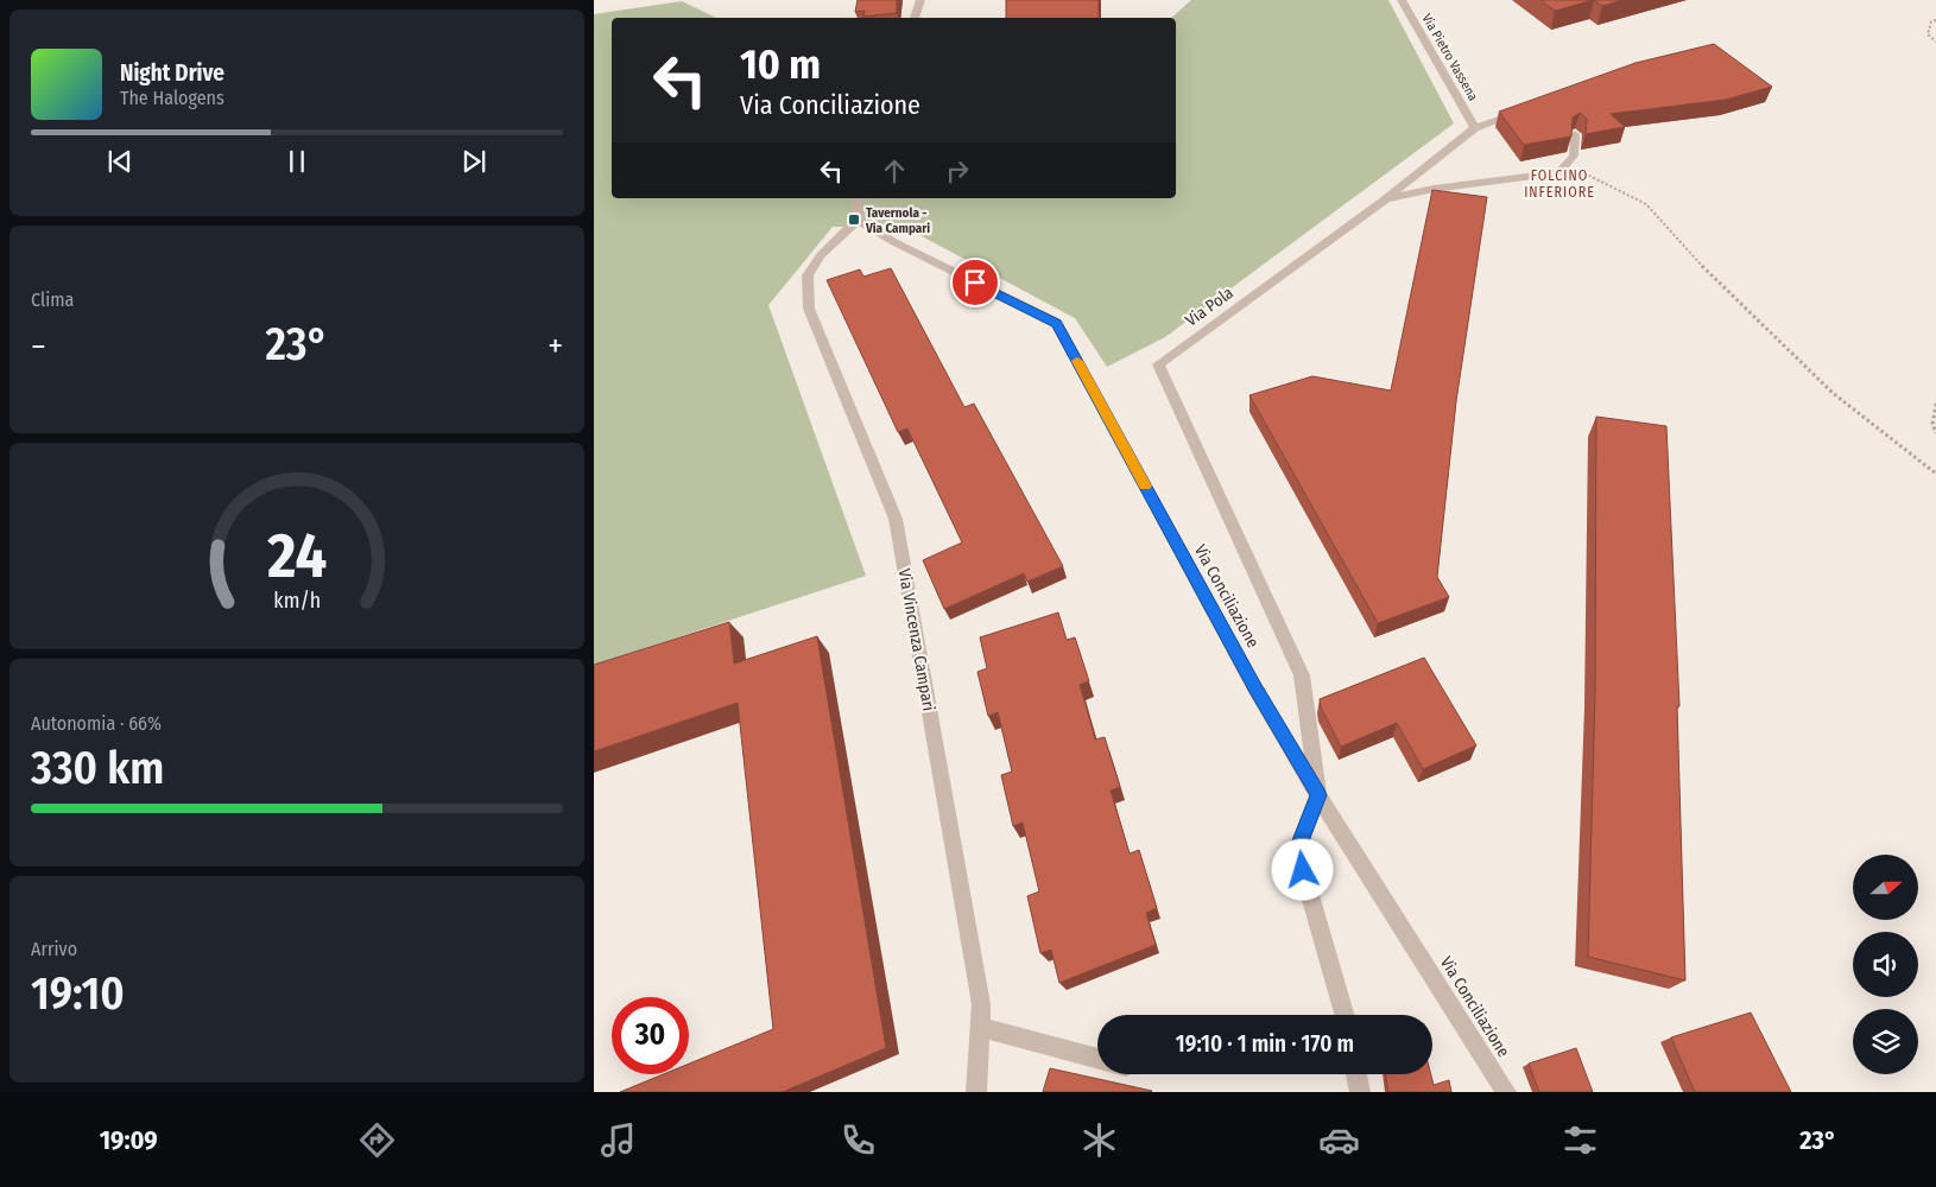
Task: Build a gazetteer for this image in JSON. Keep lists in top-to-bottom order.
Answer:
{
  "streets": {
    "street": [
      "Via Pietro Vassena",
      "Via Pola",
      "Via Conciliazione",
      "Via Vincenza Campari"
    ]
  },
  "crossings": [
    ["Via Pietro Vassena", "Via Pola"],
    ["Via Pola", "Via Conciliazione"],
    ["Via Conciliazione", "Via Vincenza Campari"]
  ],
  "districts": ["FOLCINO INFERIORE"],
  "places": {
    "transit": ["Tavernola - Via Campari"]
  },
  "north": "right",
  "page": {
    "turn": ["10 m", "Via Conciliazione"],
    "song": ["Night Drive", "The Halogens"],
    "tile": [
      "Clima",
      ["Autonomia · 66%", "330 km"],
      ["Arrivo", "19:10"]
    ],
    "heat": ["−", "23°", "+"],
    "limit": "30",
    "trip": "19:10 · 1 min · 170 m",
    "tabs": ["19:09", "23°"],
    "gauge": ["24", "km/h"]
  }
}
